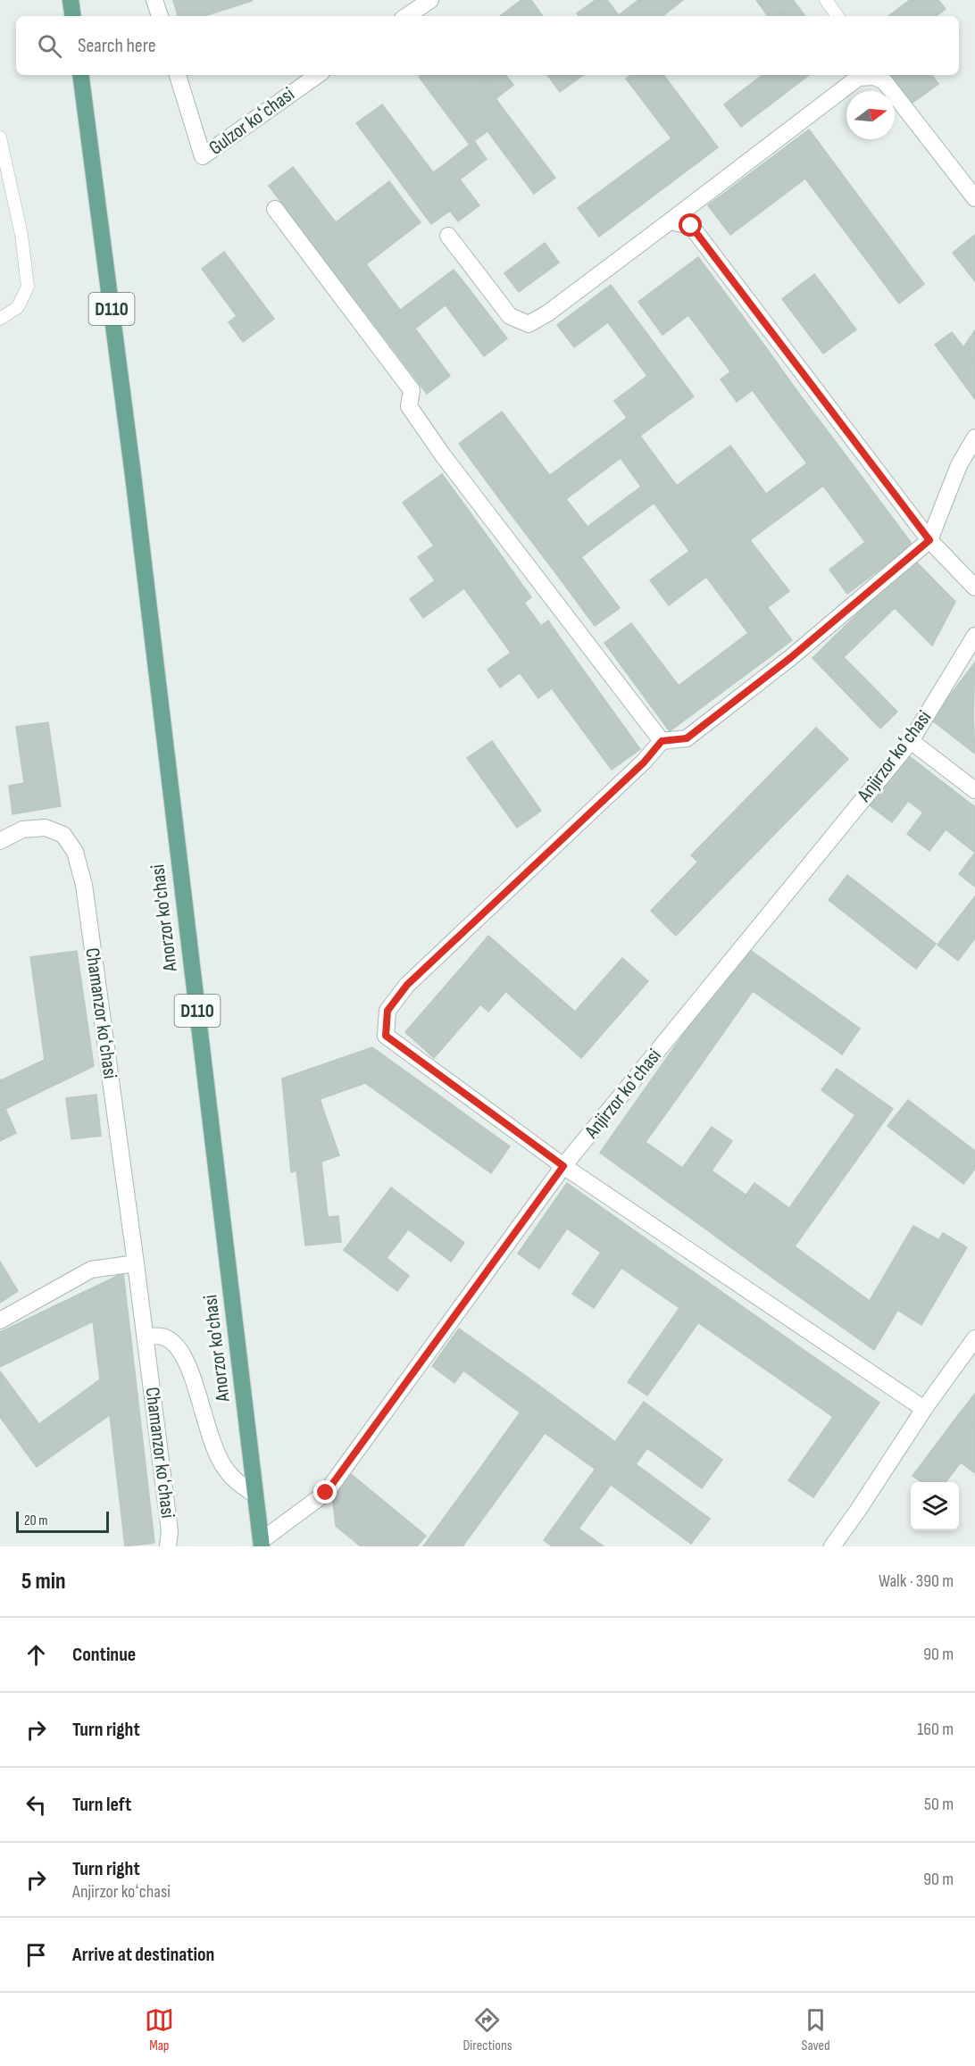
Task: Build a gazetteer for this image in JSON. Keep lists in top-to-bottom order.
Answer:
{
  "streets": {
    "main road": ["D110", "Anorzor ko'chasi"],
    "street": ["Gulzor koʻchasi", "Anjirzor koʻchasi", "Chamanzor koʻchasi"]
  },
  "crossings": [
    ["Anjirzor koʻchasi", "Anorzor ko'chasi"]
  ],
  "scale_bar": "20 m",
  "north": "right",
  "page": {
    "search": "Search here",
    "scale": "20 m",
    "heading": ["5 min", "Walk · 390 m"],
    "list": [
      ["Continue", "90 m"],
      ["Turn right", "160 m"],
      ["Turn left", "50 m"],
      ["Turn right", "Anjirzor koʻchasi", "90 m"],
      "Arrive at destination"
    ],
    "nav": ["Map", "Directions", "Saved"]
  }
}
